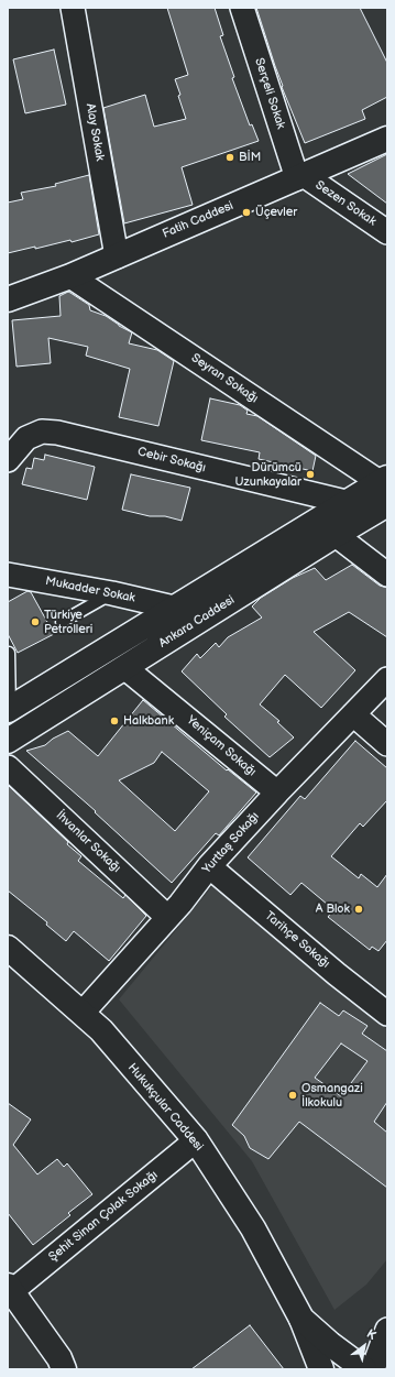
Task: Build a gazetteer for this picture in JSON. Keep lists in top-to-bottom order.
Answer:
{
  "streets": {
    "main road": ["Fatih Caddesi", "Ankara Caddesi", "Hukukçular Caddesi"],
    "street": [
      "Serçeli Sokak",
      "Alay Sokak",
      "Sezen Sokak",
      "Seyran Sokağı",
      "Cebir Sokağı",
      "Mukadder Sokak",
      "Yeniçam Sokağı",
      "İhvanlar Sokağı",
      "Yurttaş Sokağı",
      "Tarihçe Sokağı",
      "Şehit Sinan Çolak Sokağı"
    ]
  },
  "crossings": [
    ["Serçeli Sokak", "Sezen Sokak"],
    ["Serçeli Sokak", "Fatih Caddesi"],
    ["Alay Sokak", "Fatih Caddesi"],
    ["Sezen Sokak", "Fatih Caddesi"],
    ["Fatih Caddesi", "Seyran Sokağı"],
    ["Seyran Sokağı", "Ankara Caddesi"],
    ["Cebir Sokağı", "Ankara Caddesi"],
    ["Mukadder Sokak", "Ankara Caddesi"],
    ["Ankara Caddesi", "Yeniçam Sokağı"],
    ["Yeniçam Sokağı", "Yurttaş Sokağı"],
    ["İhvanlar Sokağı", "Yurttaş Sokağı"],
    ["Yurttaş Sokağı", "Tarihçe Sokağı"],
    ["Yurttaş Sokağı", "Hukukçular Caddesi"],
    ["Hukukçular Caddesi", "Şehit Sinan Çolak Sokağı"]
  ],
  "places": [
    "BİM",
    "Üçevler",
    "Dürümcü Uzunkayalar",
    "Türkiye Petrolleri",
    "Halkbank",
    "A Blok",
    "Osmangazi İlkokulu"
  ],
  "north": "top right"
}
